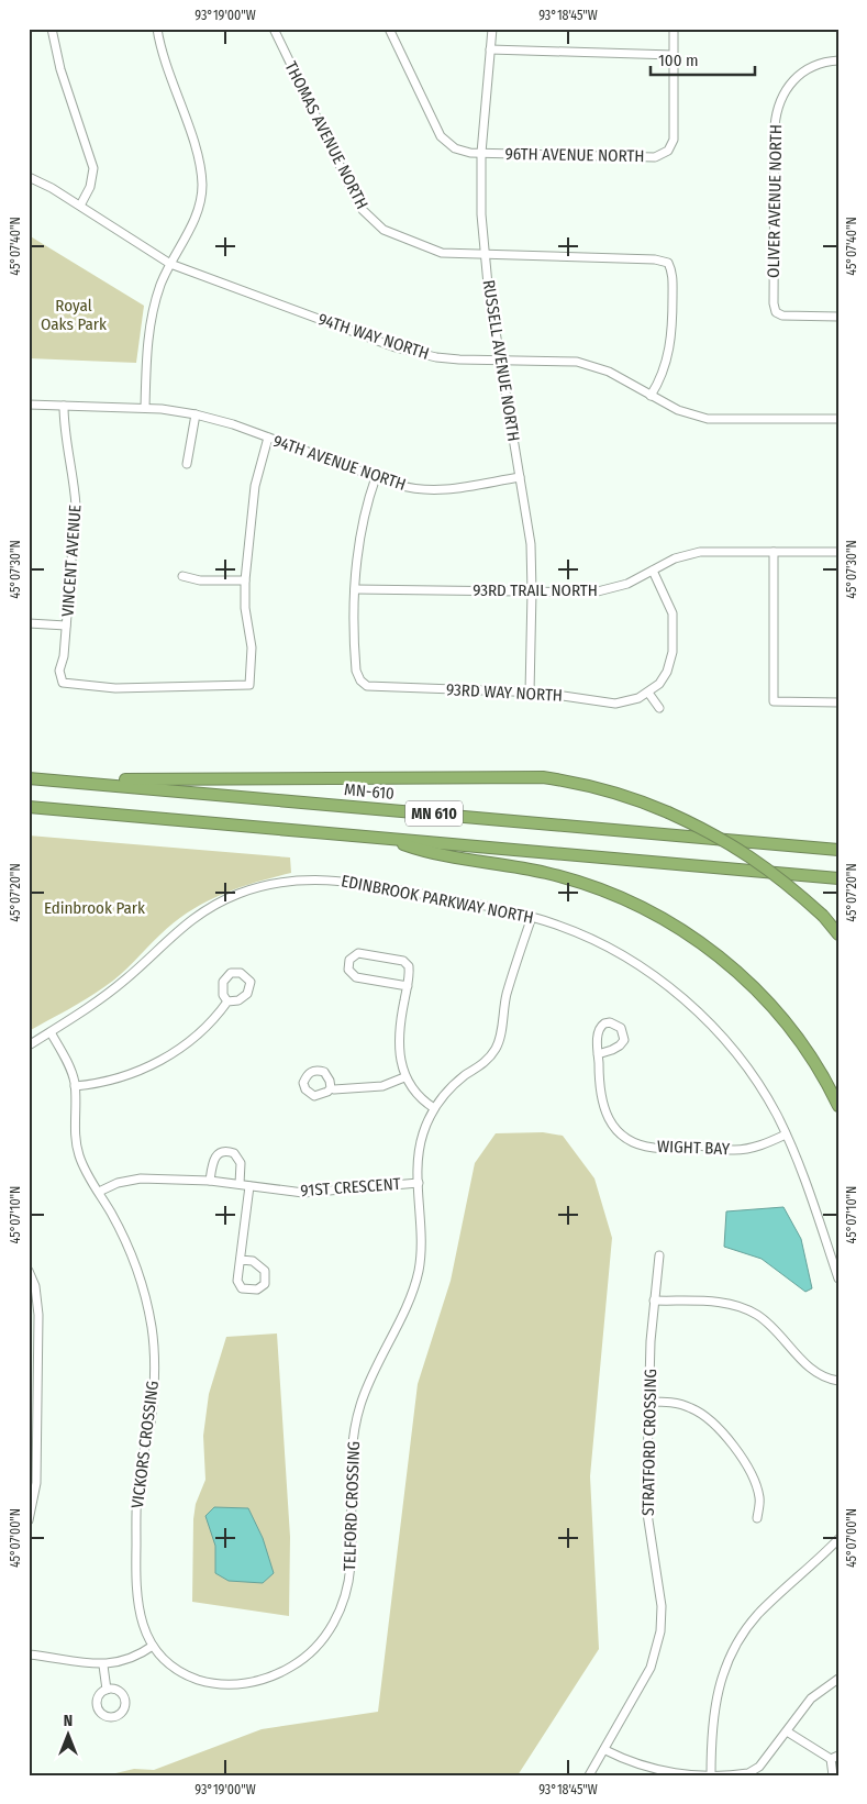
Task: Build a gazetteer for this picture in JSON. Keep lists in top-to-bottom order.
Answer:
{
  "streets": {
    "highway": ["MN-610", "MN 610"],
    "street": [
      "THOMAS AVENUE NORTH",
      "96TH AVENUE NORTH",
      "OLIVER AVENUE NORTH",
      "94TH WAY NORTH",
      "RUSSELL AVENUE NORTH",
      "94TH AVENUE NORTH",
      "VINCENT AVENUE",
      "93RD TRAIL NORTH",
      "93RD WAY NORTH",
      "EDINBROOK PARKWAY NORTH",
      "WIGHT BAY",
      "91ST CRESCENT",
      "STRATFORD CROSSING",
      "VICKORS CROSSING",
      "TELFORD CROSSING"
    ]
  },
  "crossings": [
    ["THOMAS AVENUE NORTH", "94TH WAY NORTH"],
    ["THOMAS AVENUE NORTH", "RUSSELL AVENUE NORTH"],
    ["96TH AVENUE NORTH", "RUSSELL AVENUE NORTH"],
    ["94TH WAY NORTH", "RUSSELL AVENUE NORTH"],
    ["RUSSELL AVENUE NORTH", "94TH AVENUE NORTH"],
    ["RUSSELL AVENUE NORTH", "93RD TRAIL NORTH"],
    ["RUSSELL AVENUE NORTH", "93RD WAY NORTH"],
    ["94TH AVENUE NORTH", "VINCENT AVENUE"],
    ["93RD TRAIL NORTH", "93RD WAY NORTH"],
    ["EDINBROOK PARKWAY NORTH", "WIGHT BAY"],
    ["EDINBROOK PARKWAY NORTH", "VICKORS CROSSING"],
    ["EDINBROOK PARKWAY NORTH", "TELFORD CROSSING"],
    ["91ST CRESCENT", "VICKORS CROSSING"],
    ["91ST CRESCENT", "TELFORD CROSSING"],
    ["VICKORS CROSSING", "TELFORD CROSSING"]
  ],
  "parks": ["Royal Oaks Park", "Edinbrook Park"],
  "scale_bar": "100 m",
  "north": "top",
  "coordinates": [
    "93°19'00\"W",
    "93°18'45\"W",
    "45°07'40\"N",
    "45°07'30\"N",
    "45°07'20\"N",
    "45°07'10\"N",
    "45°07'00\"N"
  ]
}
